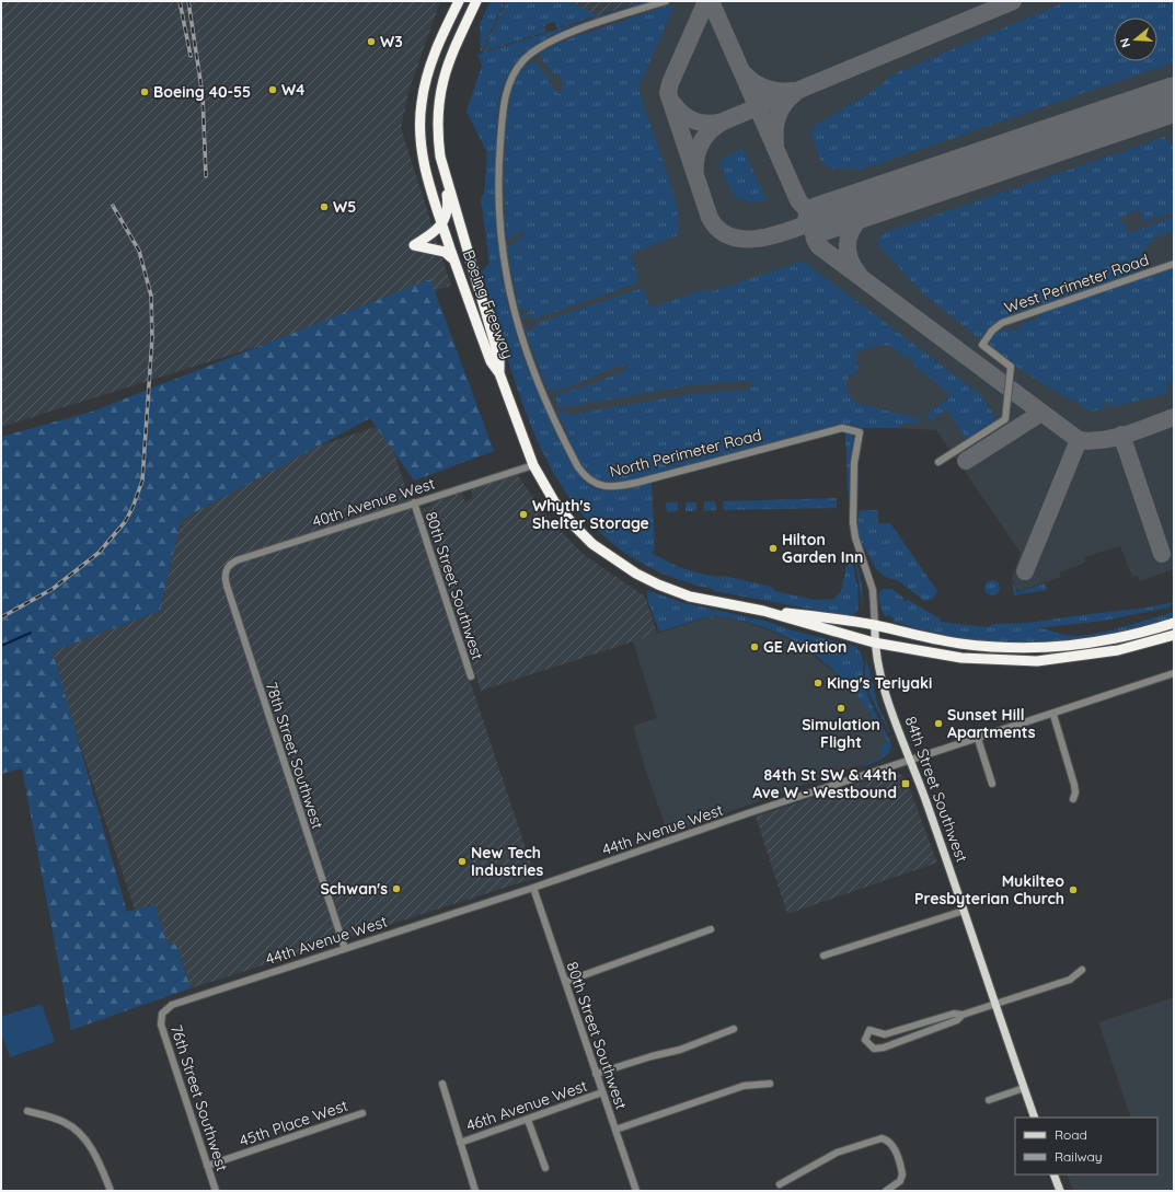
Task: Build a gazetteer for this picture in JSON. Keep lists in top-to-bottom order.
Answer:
{
  "streets": {
    "highway": ["Boeing Freeway"],
    "main road": ["84th Street Southwest"],
    "street": [
      "West Perimeter Road",
      "North Perimeter Road",
      "40th Avenue West",
      "80th Street Southwest",
      "78th Street Southwest",
      "44th Avenue West",
      "76th Street Southwest",
      "46th Avenue West",
      "45th Place West"
    ]
  },
  "crossings": [
    ["North Perimeter Road", "84th Street Southwest"],
    ["40th Avenue West", "80th Street Southwest"],
    ["40th Avenue West", "78th Street Southwest"],
    ["80th Street Southwest", "44th Avenue West"],
    ["80th Street Southwest", "46th Avenue West"],
    ["78th Street Southwest", "44th Avenue West"],
    ["84th Street Southwest", "44th Avenue West"],
    ["44th Avenue West", "76th Street Southwest"],
    ["76th Street Southwest", "45th Place West"]
  ],
  "places": {
    "other": [
      "W3",
      "W4",
      "Boeing 40-55",
      "W5",
      "Whyth's Shelter Storage",
      "Hilton Garden Inn",
      "GE Aviation",
      "King's Teriyaki",
      "Simulation Flight",
      "Sunset Hill Apartments",
      "New Tech Industries",
      "Schwan's",
      "Mukilteo Presbyterian Church"
    ],
    "transit": ["84th St SW & 44th Ave W - Westbound"]
  },
  "legend": ["Road", "Railway"],
  "north": "left"
}
